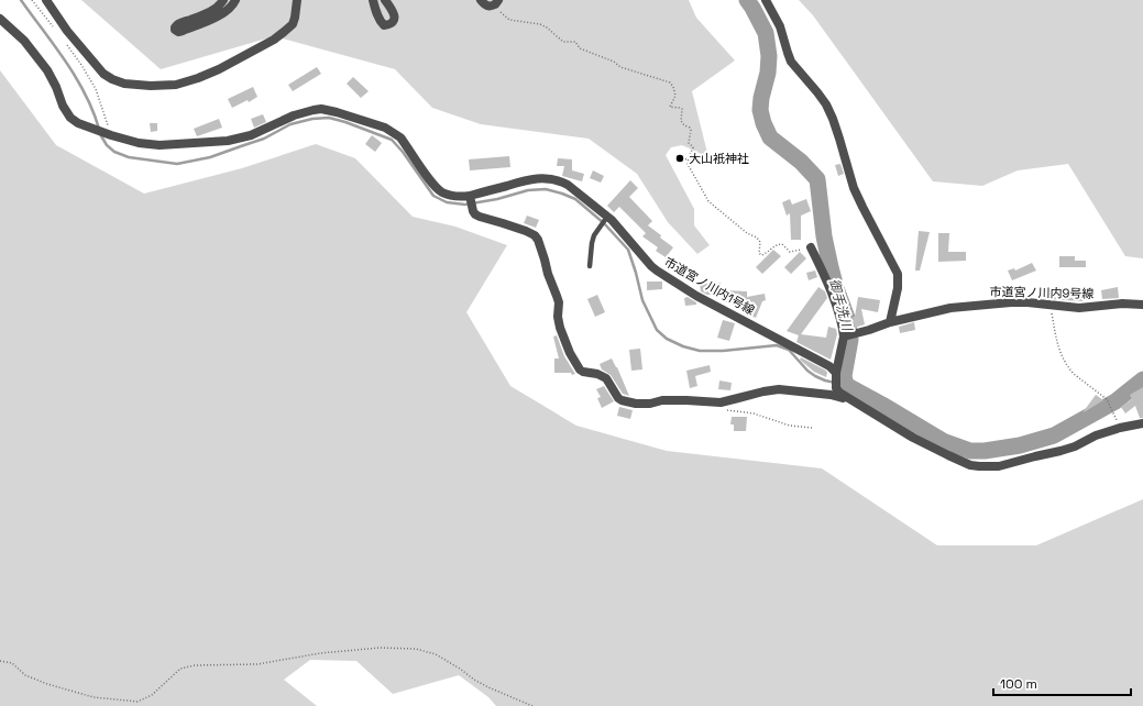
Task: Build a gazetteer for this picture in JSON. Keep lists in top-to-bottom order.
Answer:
{
  "streets": {
    "street": ["市道宮ノ川内1号線", "市道宮ノ川内9号線"]
  },
  "water": ["御手洗川"],
  "places": ["大山衹神社"],
  "scale_bar": "100 m"
}
